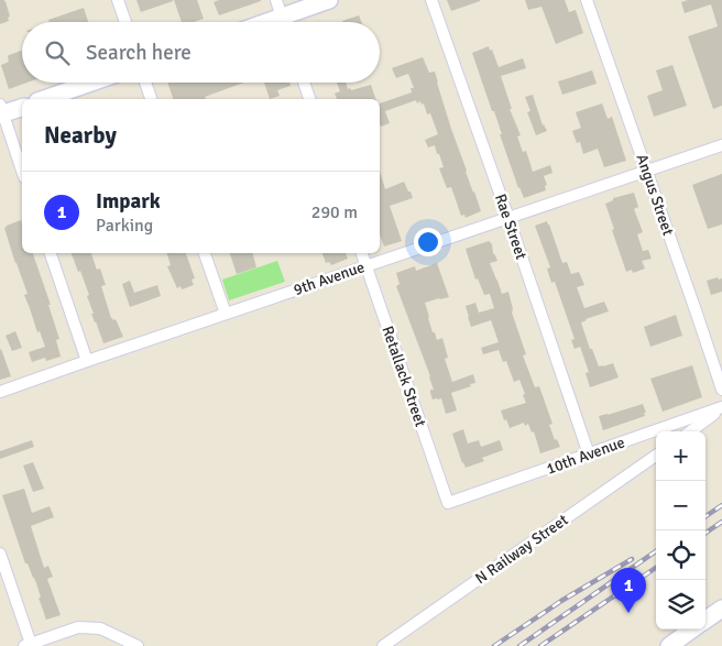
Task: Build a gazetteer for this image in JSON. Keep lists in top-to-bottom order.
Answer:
{
  "streets": {
    "street": [
      "Angus Street",
      "Rae Street",
      "9th Avenue",
      "Retallack Street",
      "10th Avenue",
      "N Railway Street"
    ]
  },
  "crossings": [
    ["Angus Street", "9th Avenue"],
    ["Rae Street", "9th Avenue"],
    ["Rae Street", "10th Avenue"],
    ["9th Avenue", "Retallack Street"],
    ["Retallack Street", "10th Avenue"]
  ],
  "page": {
    "search": "Search here",
    "heading": "Nearby",
    "list": [
      {
        "mark": "1",
        "name": "Impark",
        "note": "Parking",
        "value": "290 m"
      }
    ],
    "map_buttons": ["+", "−"],
    "pins": "1"
  }
}
